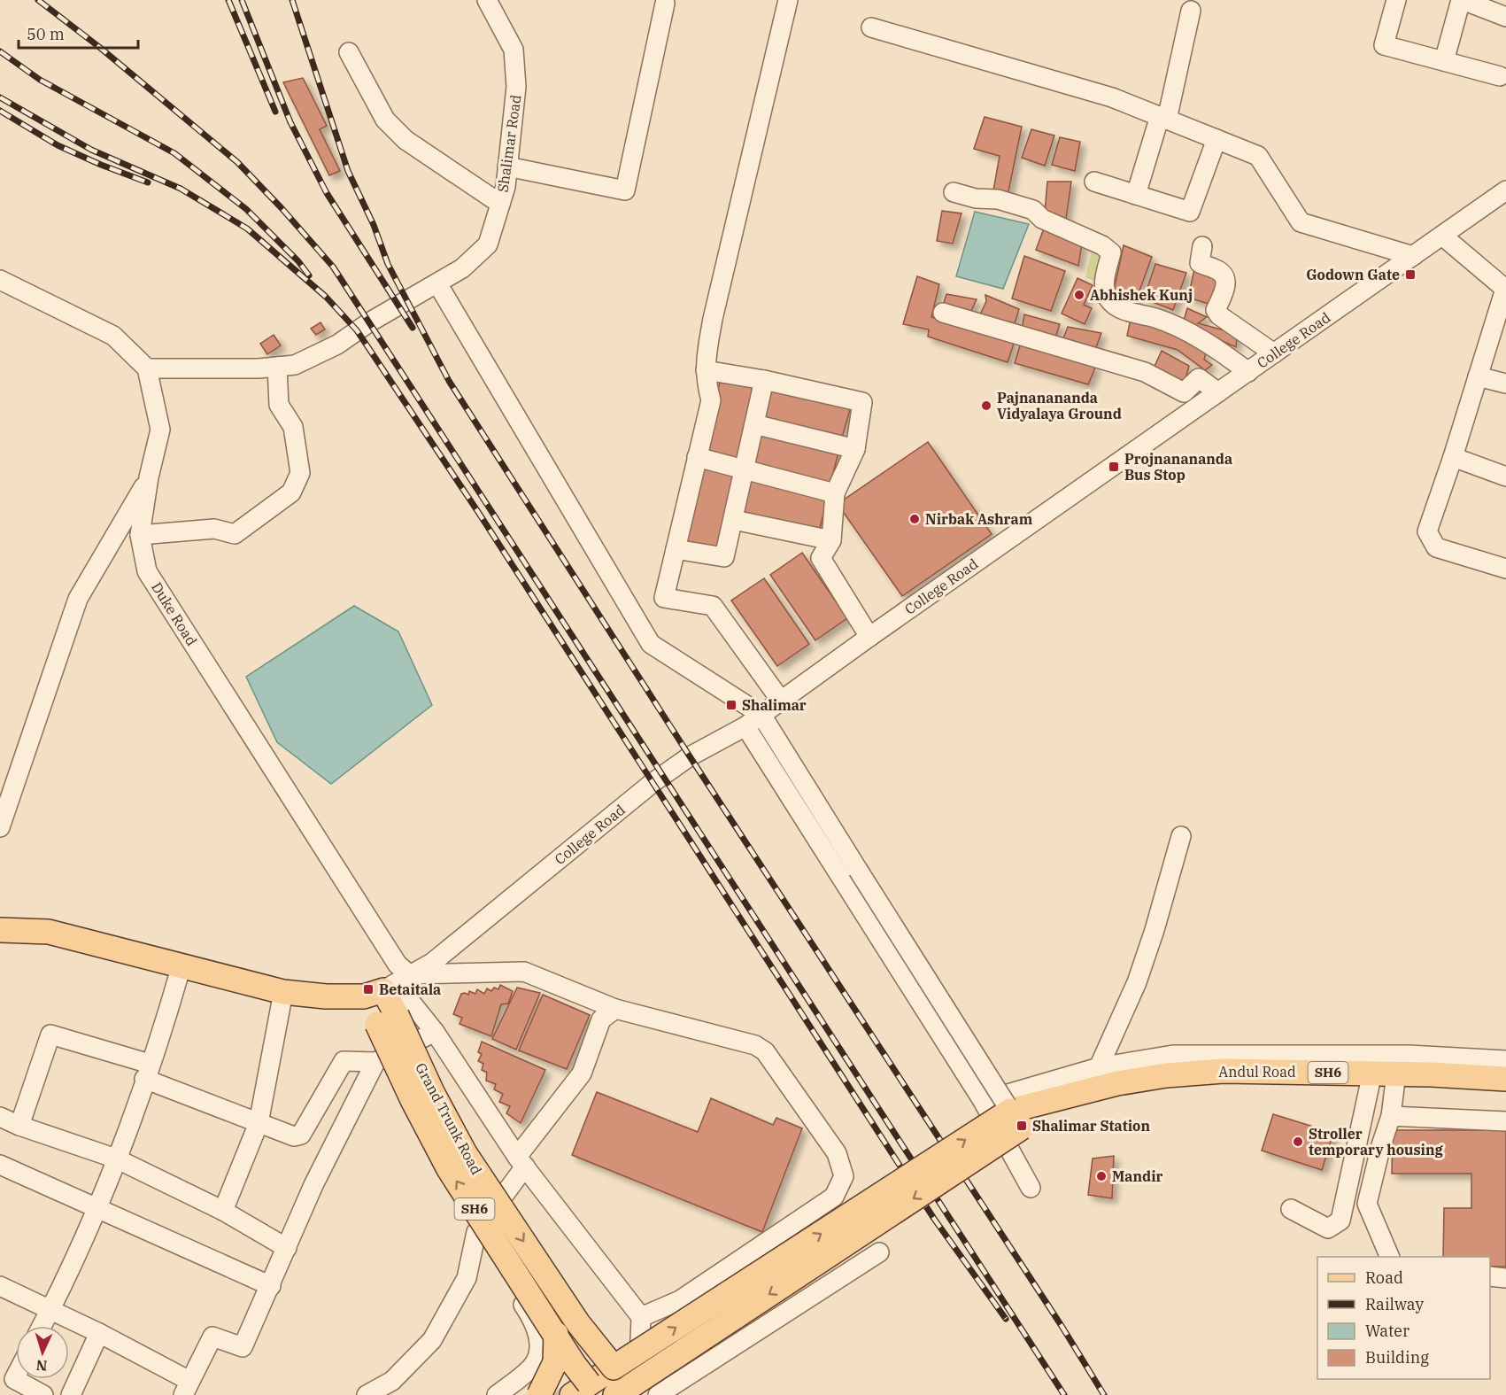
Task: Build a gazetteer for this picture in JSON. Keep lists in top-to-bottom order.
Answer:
{
  "streets": {
    "main road": ["Andul Road", "SH6", "Grand Trunk Road"],
    "street": ["Shalimar Road", "College Road", "Duke Road"]
  },
  "crossings": [
    ["Shalimar Road", "Duke Road"],
    ["College Road", "Duke Road"],
    ["College Road", "Grand Trunk Road"],
    ["Duke Road", "Grand Trunk Road"]
  ],
  "places": {
    "transit": [
      "Godown Gate",
      "Projnanananda Bus Stop",
      "Shalimar",
      "Betaitala",
      "Shalimar Station"
    ],
    "other": [
      "Abhishek Kunj",
      "Pajnanananda Vidyalaya Ground",
      "Nirbak Ashram",
      "Stroller temporary housing",
      "Mandir"
    ]
  },
  "legend": [
    "Road",
    "Railway",
    "Water",
    "Building"
  ],
  "scale_bar": "50 m",
  "north": "bottom"
}
